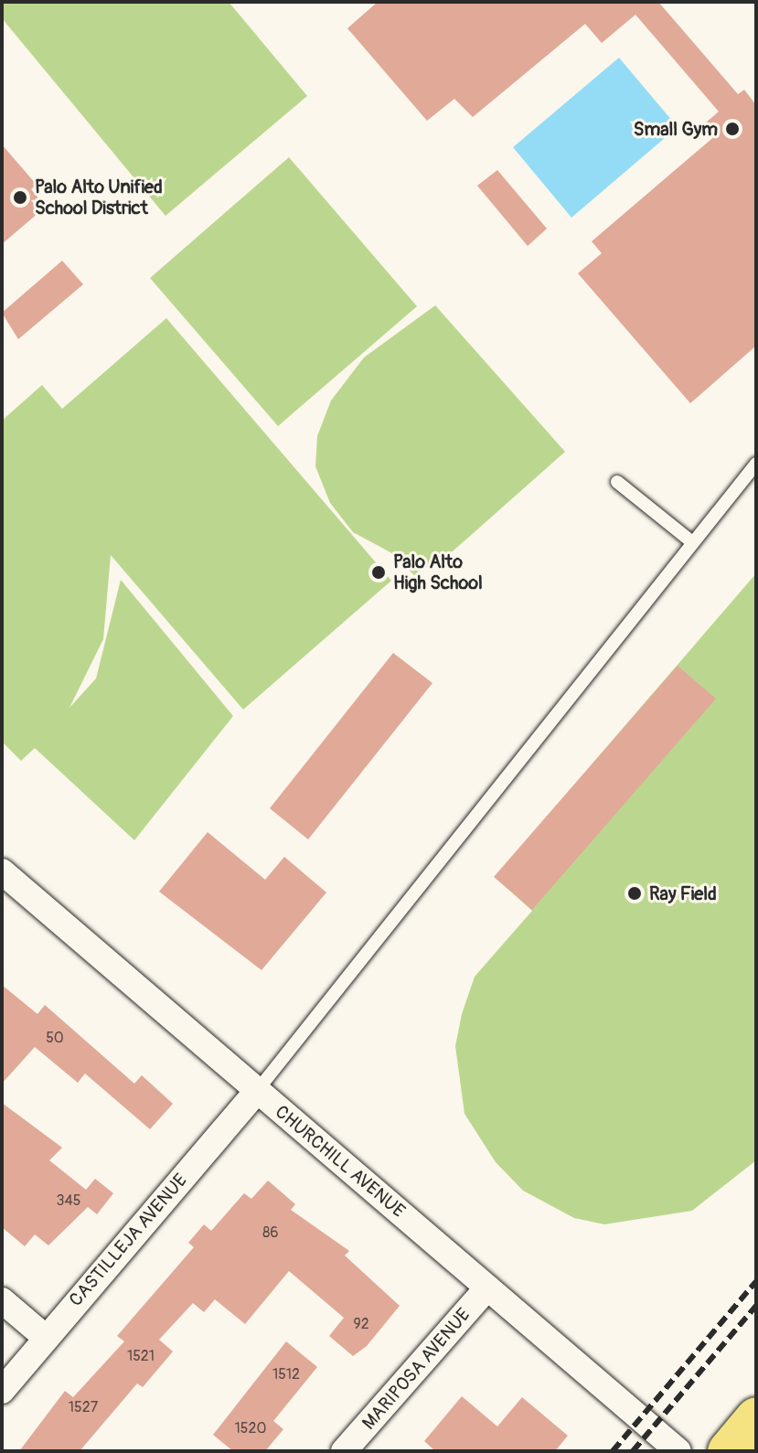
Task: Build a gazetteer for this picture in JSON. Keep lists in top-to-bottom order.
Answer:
{
  "streets": {
    "street": ["CHURCHILL AVENUE", "CASTILLEJA AVENUE", "MARIPOSA AVENUE"]
  },
  "crossings": [
    ["CHURCHILL AVENUE", "CASTILLEJA AVENUE"],
    ["CHURCHILL AVENUE", "MARIPOSA AVENUE"]
  ],
  "places": [
    "Small Gym",
    "Palo Alto Unified School District",
    "Palo Alto High School",
    "Ray Field"
  ],
  "house_numbers": [
    "50",
    "345",
    "86",
    "92",
    "1521",
    "1512",
    "1527",
    "1520"
  ]
}
